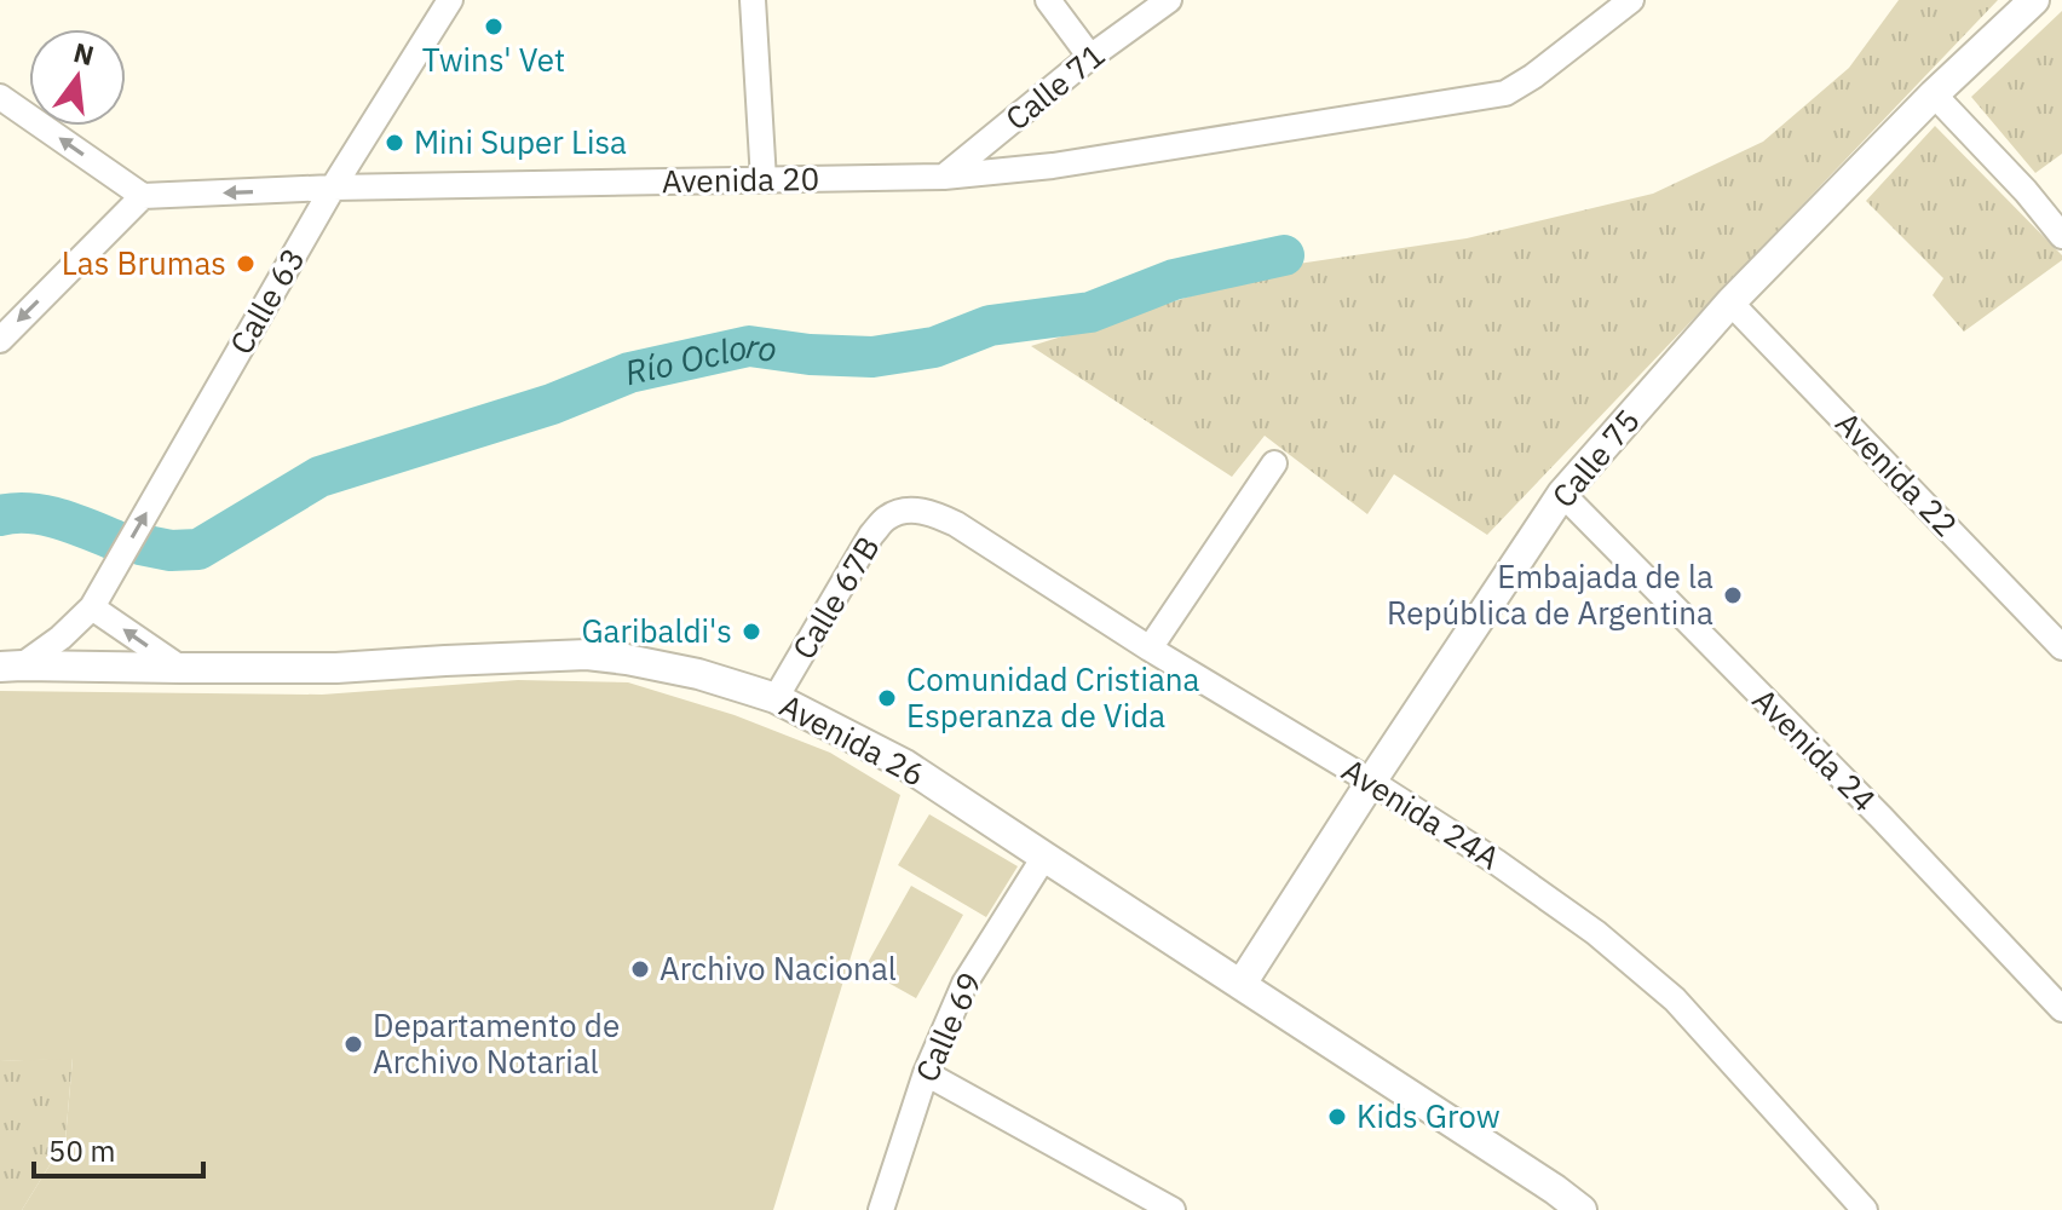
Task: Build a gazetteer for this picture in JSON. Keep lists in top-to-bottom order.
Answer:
{
  "streets": {
    "street": [
      "Calle 71",
      "Avenida 20",
      "Calle 63",
      "Calle 75",
      "Avenida 22",
      "Calle 67B",
      "Avenida 26",
      "Avenida 24",
      "Avenida 24A",
      "Calle 69"
    ]
  },
  "crossings": [
    ["Calle 71", "Avenida 20"],
    ["Avenida 20", "Calle 63"],
    ["Calle 63", "Avenida 26"],
    ["Calle 75", "Avenida 22"],
    ["Calle 75", "Avenida 26"],
    ["Calle 75", "Avenida 24"],
    ["Calle 75", "Avenida 24A"],
    ["Calle 67B", "Avenida 26"],
    ["Calle 67B", "Avenida 24A"],
    ["Avenida 26", "Calle 69"]
  ],
  "water": ["Río Ocloro"],
  "places": [
    "Twins' Vet",
    "Mini Super Lisa",
    "Las Brumas",
    "Embajada de la República de Argentina",
    "Garibaldi's",
    "Comunidad Cristiana Esperanza de Vida",
    "Archivo Nacional",
    "Departamento de Archivo Notarial",
    "Kids Grow"
  ],
  "scale_bar": "50 m",
  "north": "top"
}
